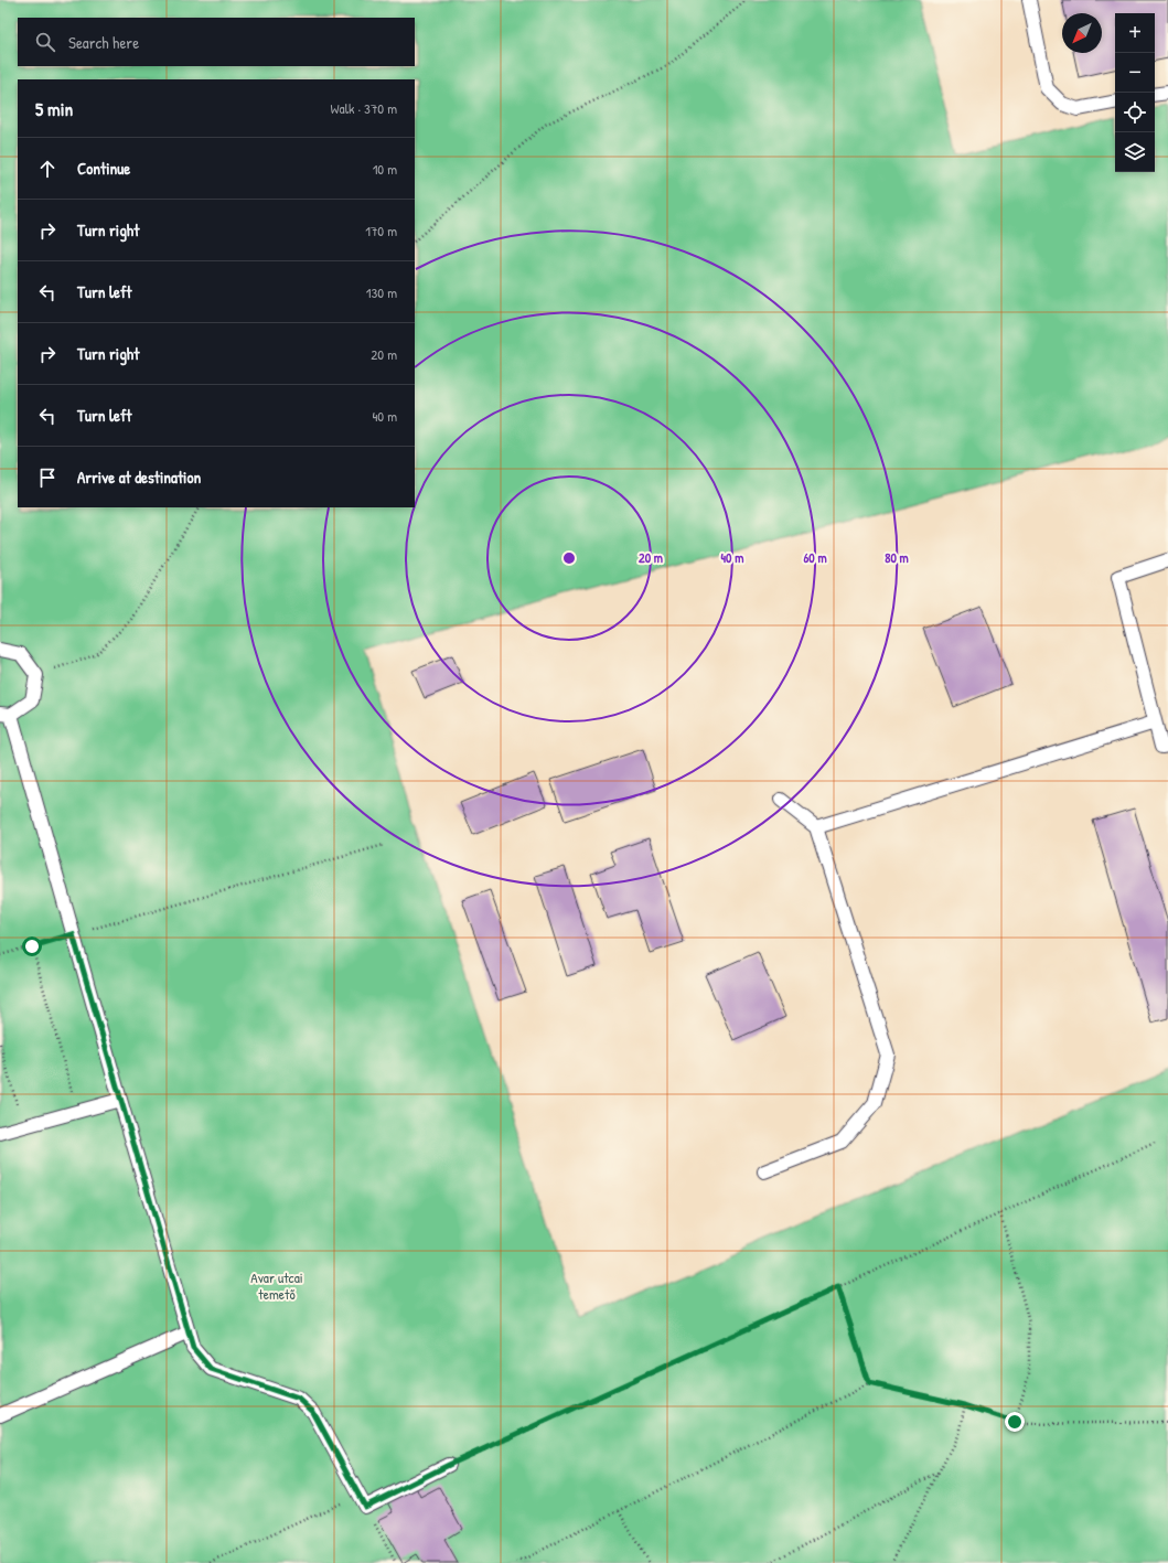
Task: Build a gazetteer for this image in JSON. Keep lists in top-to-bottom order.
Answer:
{
  "parks": ["Avar utcai temető"],
  "north": "bottom left",
  "page": {
    "map_buttons": ["+", "−"],
    "search": "Search here",
    "heading": ["5 min", "Walk · 370 m"],
    "list": [
      ["Continue", "10 m"],
      ["Turn right", "170 m"],
      ["Turn left", "130 m"],
      ["Turn right", "20 m"],
      ["Turn left", "40 m"],
      "Arrive at destination"
    ]
  },
  "rings": [
    "20 m",
    "40 m",
    "60 m",
    "80 m"
  ]
}
